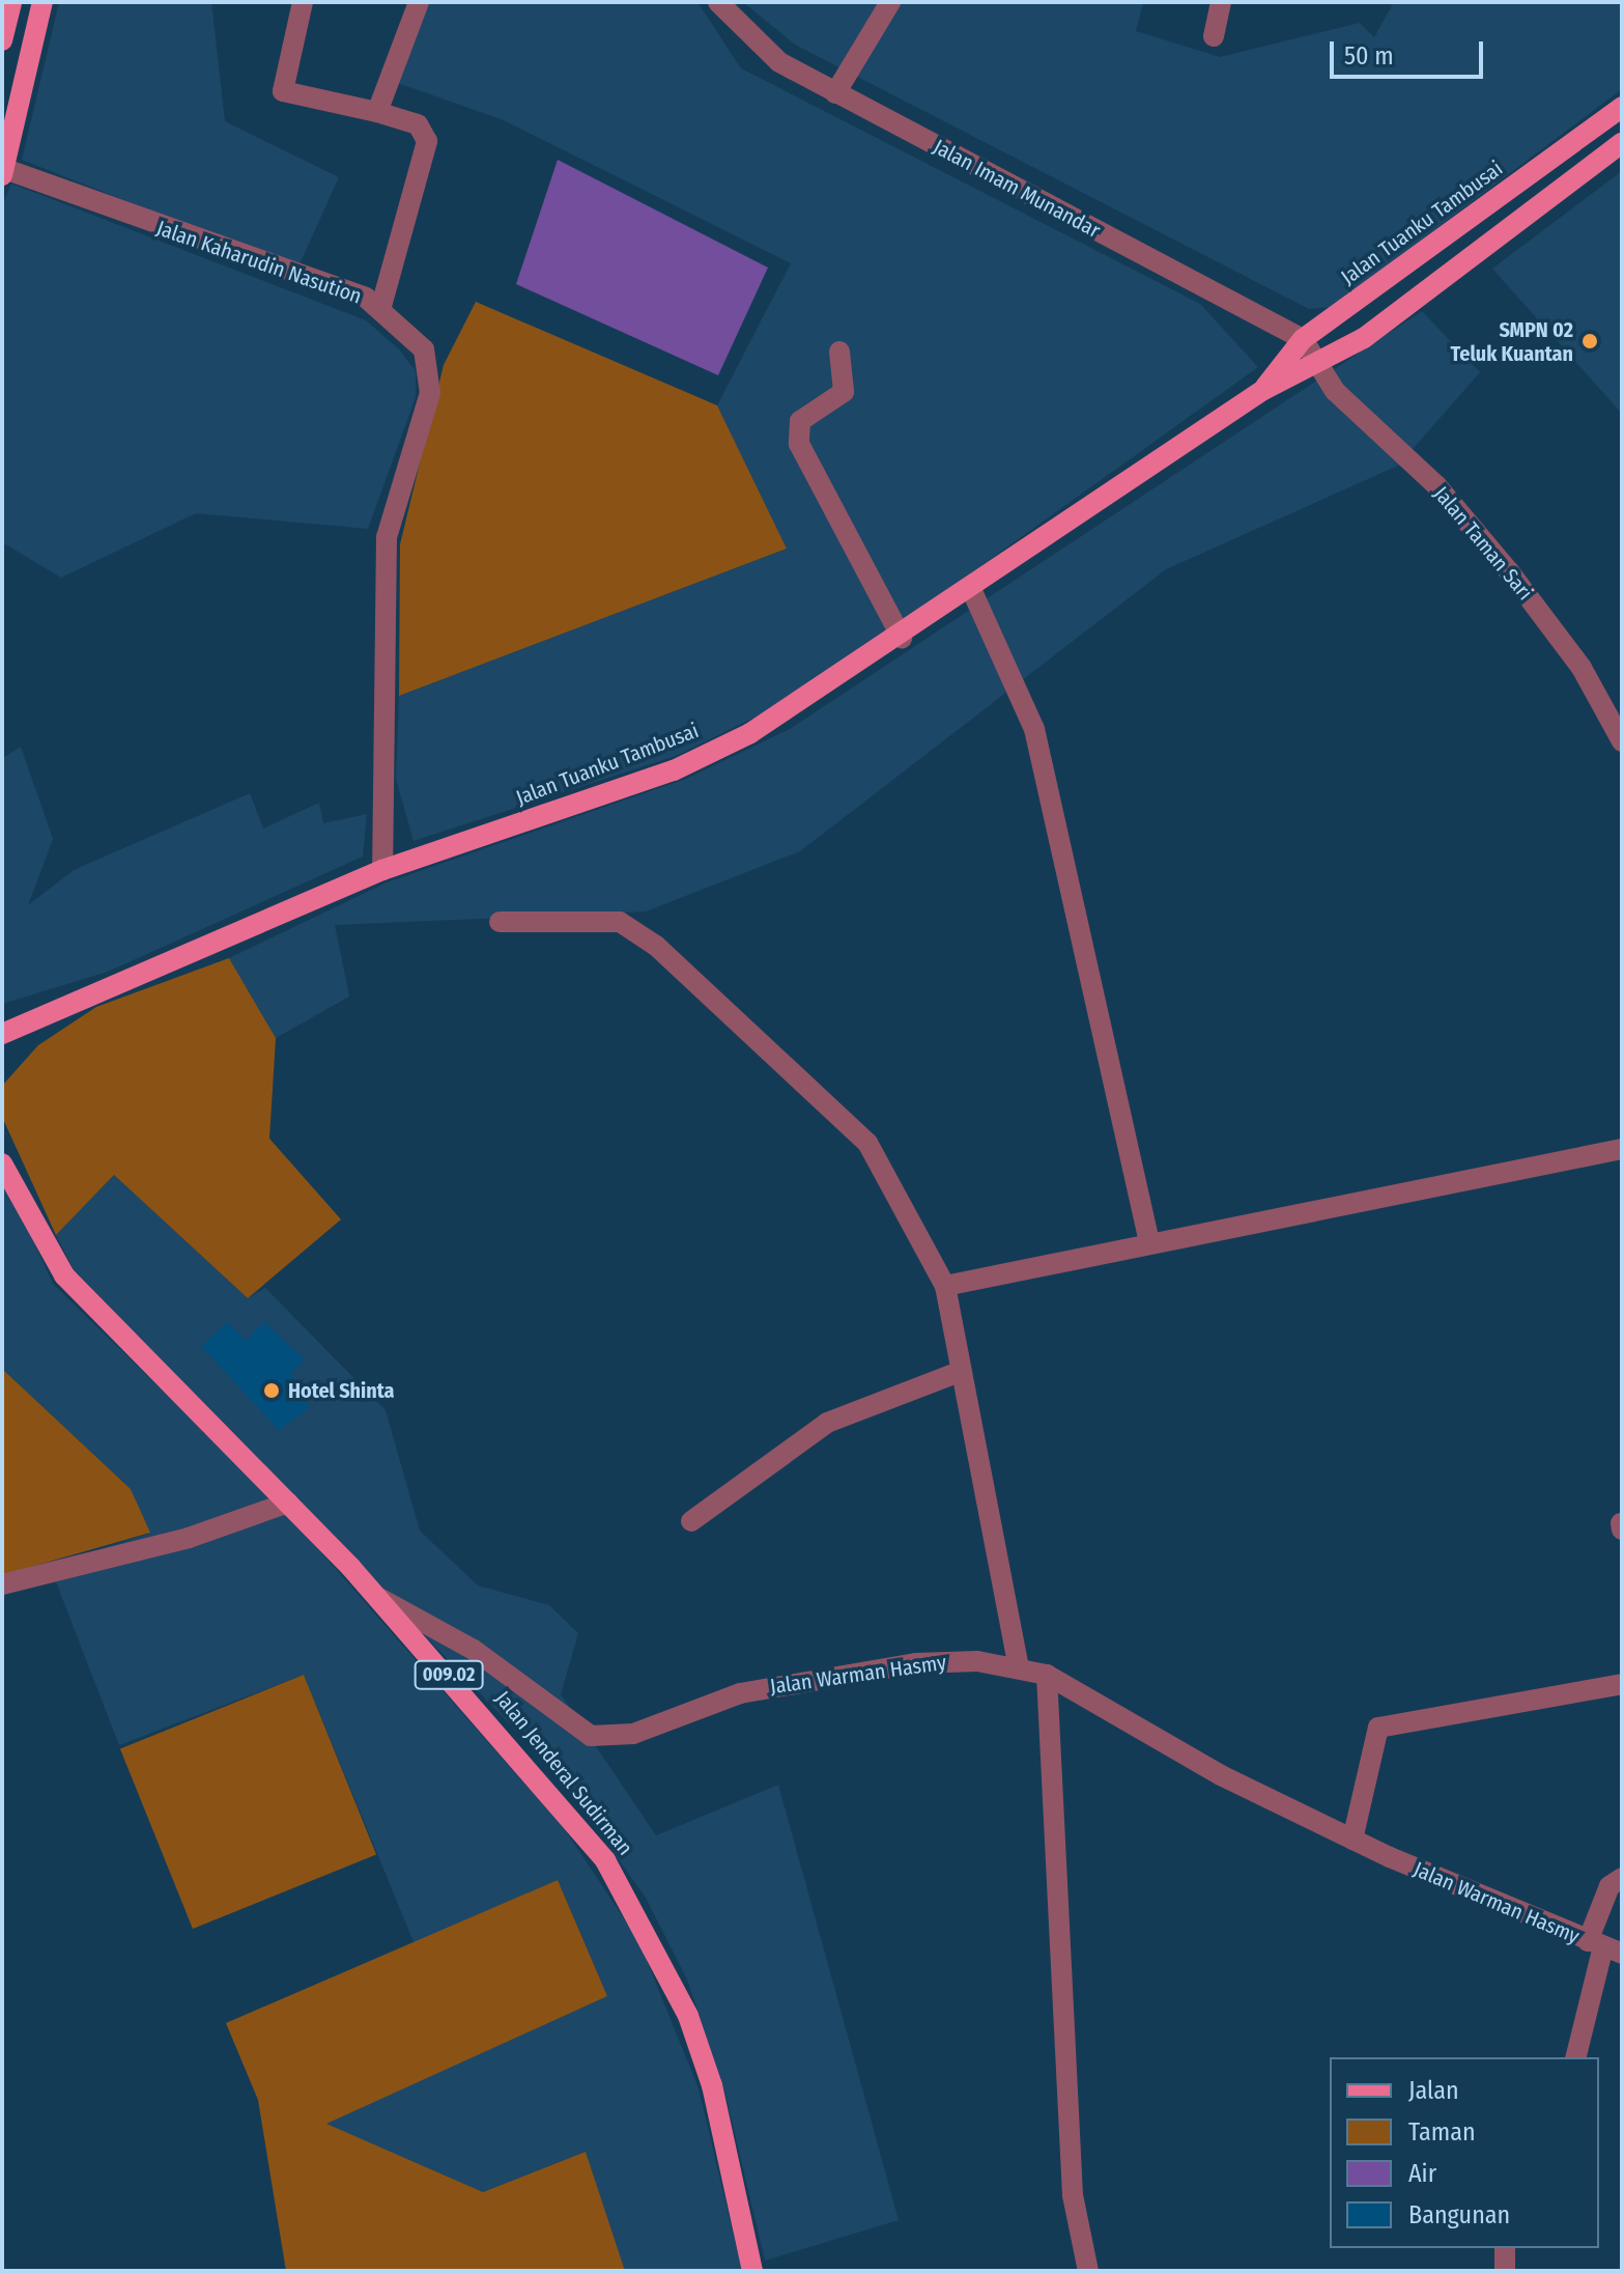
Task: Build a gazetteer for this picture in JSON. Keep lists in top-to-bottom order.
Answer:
{
  "streets": {
    "main road": ["Jalan Tuanku Tambusai", "009.02", "Jalan Jenderal Sudirman"],
    "street": [
      "Jalan Imam Munandar",
      "Jalan Kaharudin Nasution",
      "Jalan Taman Sari",
      "Jalan Warman Hasmy"
    ]
  },
  "crossings": [
    ["Jalan Imam Munandar", "Jalan Tuanku Tambusai"],
    ["Jalan Tuanku Tambusai", "Jalan Kaharudin Nasution"],
    ["Jalan Tuanku Tambusai", "Jalan Taman Sari"],
    ["Jalan Warman Hasmy", "Jalan Jenderal Sudirman"]
  ],
  "places": ["SMPN 02 Teluk Kuantan", "Hotel Shinta"],
  "legend": [
    "Jalan",
    "Taman",
    "Air",
    "Bangunan"
  ],
  "scale_bar": "50 m"
}
